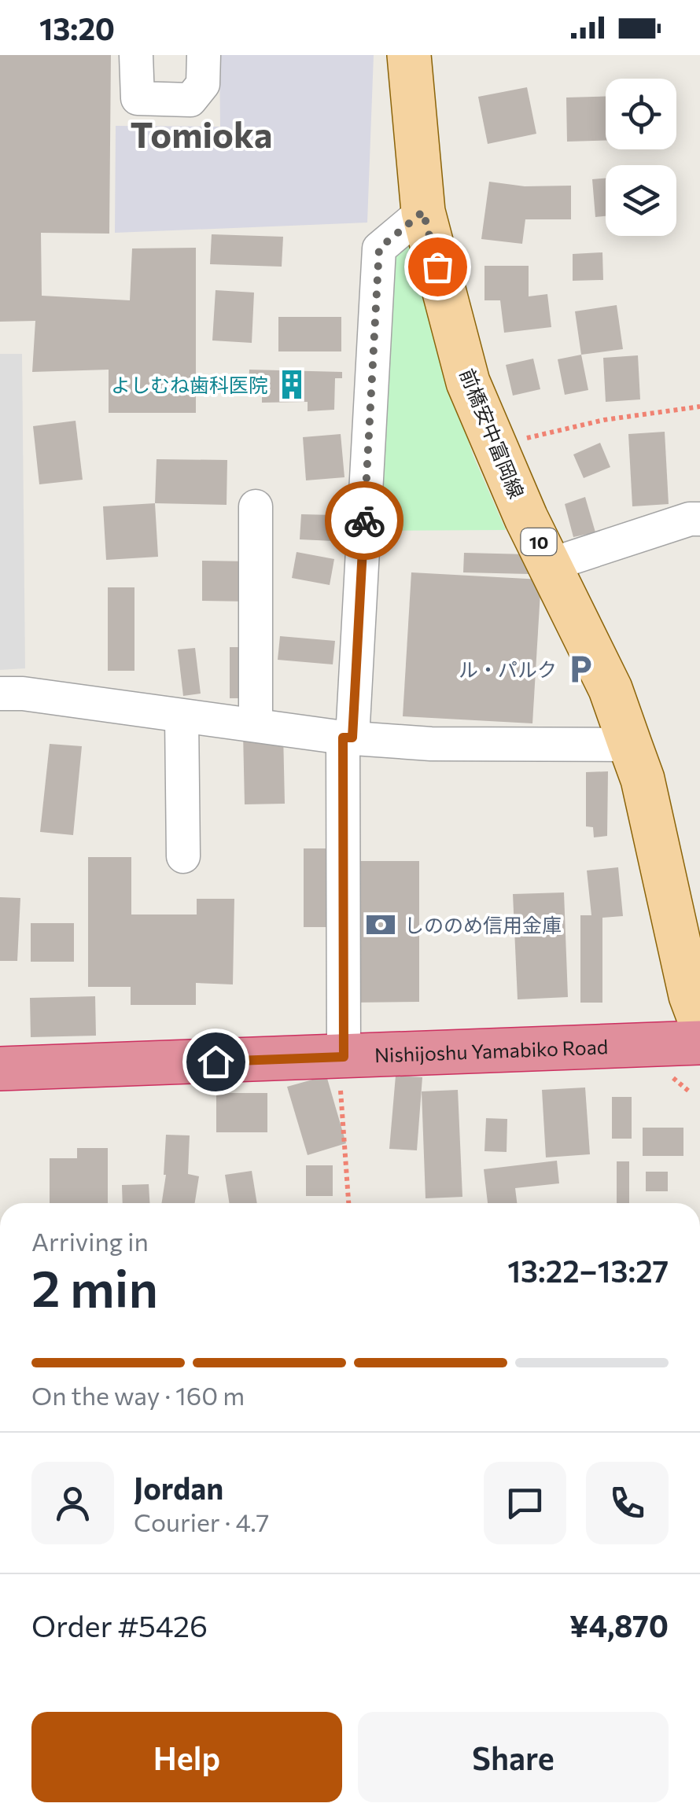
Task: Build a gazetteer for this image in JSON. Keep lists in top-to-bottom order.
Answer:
{
  "streets": {
    "highway": ["Nishijoshu Yamabiko Road"],
    "main road": ["前橋安中富岡線", "10"]
  },
  "districts": ["Tomioka"],
  "places": {
    "building": ["よしむね歯科医院"],
    "parking": ["ル・パルク"],
    "bank": ["しののめ信用金庫"]
  },
  "page": {
    "status": "13:20",
    "heading": ["2 min", "Arriving in", "13:22–13:27"],
    "panel": [
      "Jordan",
      "Courier · 4.7",
      "Order #5426",
      "¥4,870"
    ],
    "bar": "On the way · 160 m",
    "buttons": ["Help", "Share"]
  }
}
